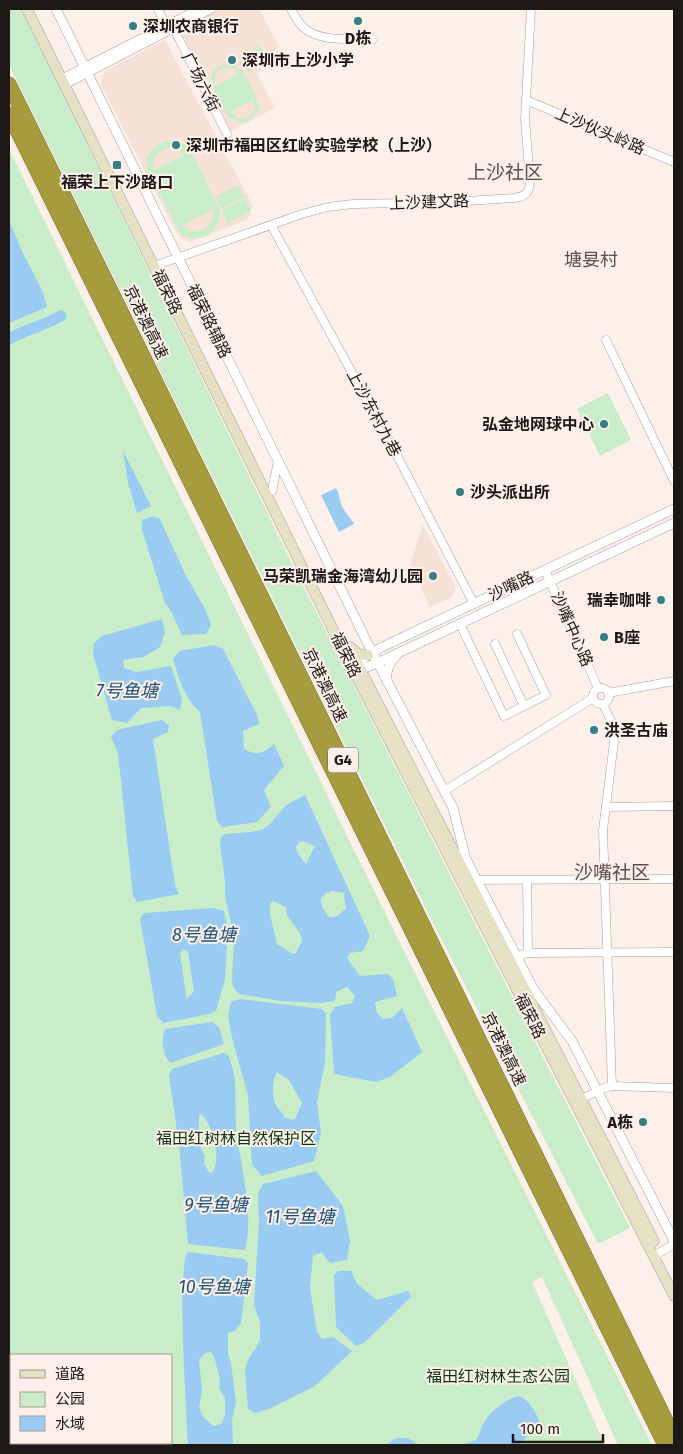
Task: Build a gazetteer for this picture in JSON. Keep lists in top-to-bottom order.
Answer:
{
  "streets": {
    "highway": ["京港澳高速", "G4"],
    "main road": ["福荣路"],
    "street": [
      "广场六街",
      "上沙伙头岭路",
      "上沙建文路",
      "福荣路辅路",
      "上沙东村九巷",
      "沙嘴路",
      "沙嘴中心路"
    ]
  },
  "crossings": [
    ["上沙伙头岭路", "上沙建文路"],
    ["上沙建文路", "福荣路"],
    ["上沙建文路", "福荣路辅路"],
    ["上沙建文路", "上沙东村九巷"],
    ["福荣路", "福荣路辅路"],
    ["福荣路", "沙嘴路"],
    ["福荣路辅路", "沙嘴路"],
    ["上沙东村九巷", "沙嘴路"],
    ["沙嘴路", "沙嘴中心路"]
  ],
  "districts": ["上沙社区", "塘妟村", "沙嘴社区"],
  "water": [
    "7号鱼塘",
    "8号鱼塘",
    "9号鱼塘",
    "11号鱼塘",
    "10号鱼塘"
  ],
  "parks": ["福田红树林自然保护区", "福田红树林生态公园"],
  "places": {
    "other": [
      "D栋",
      "深圳农商银行",
      "深圳市上沙小学",
      "深圳市福田区红岭实验学校（上沙）",
      "弘金地网球中心",
      "沙头派出所",
      "马荣凯瑞金海湾幼儿园",
      "瑞幸咖啡",
      "B座",
      "洪圣古庙",
      "A栋"
    ],
    "transit": ["福荣上下沙路口"]
  },
  "legend": ["道路", "公园", "水域"],
  "scale_bar": "100 m"
}
